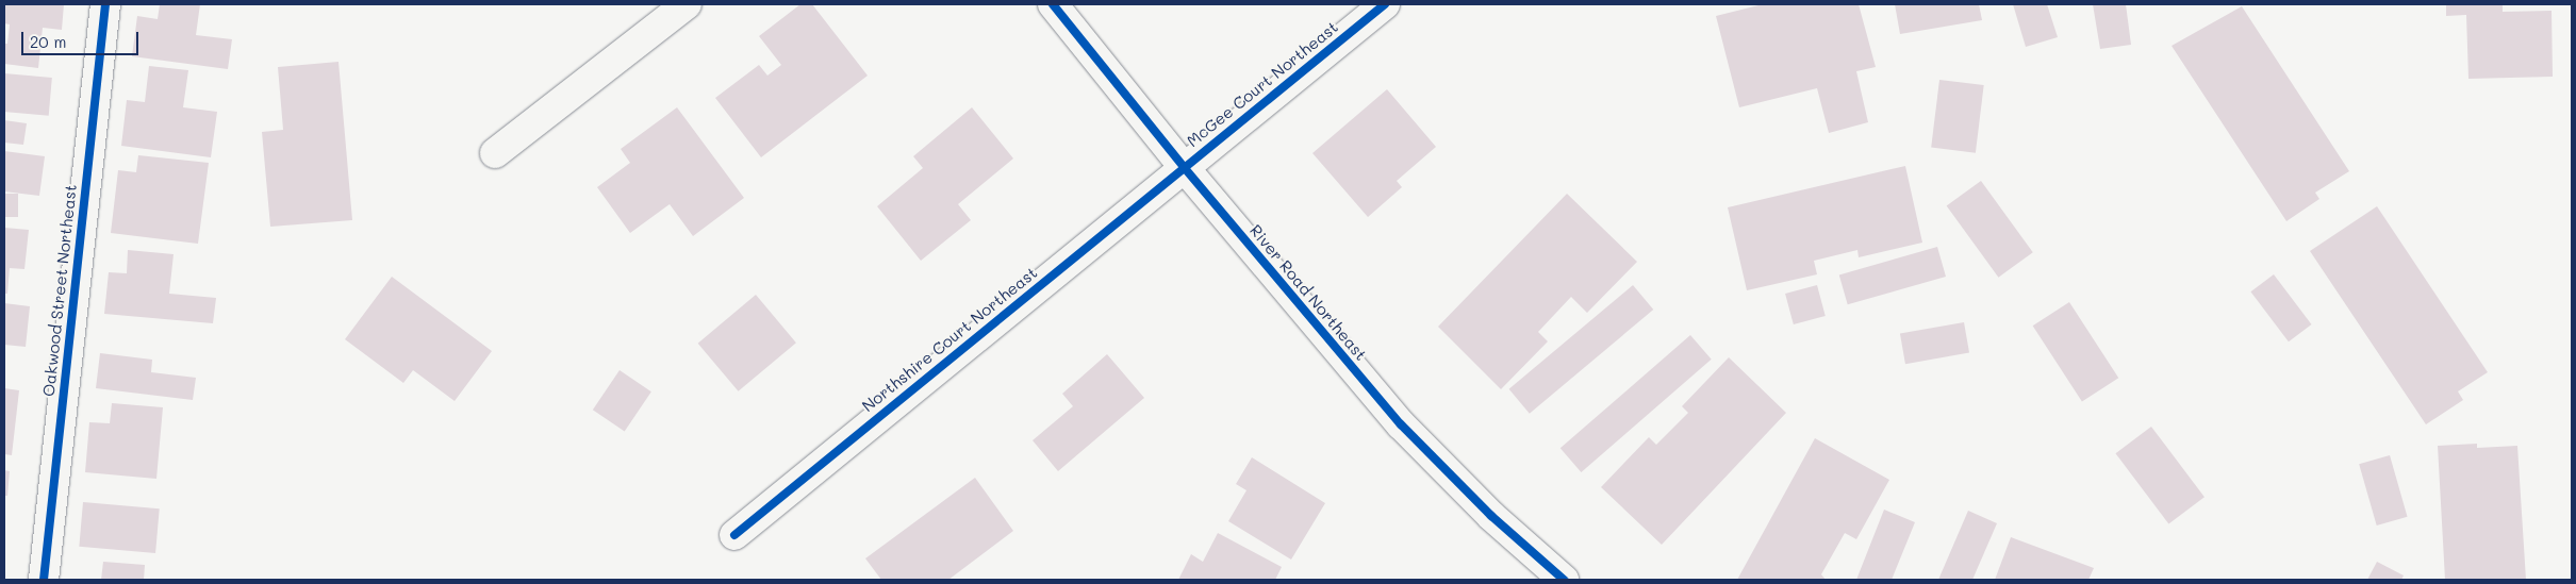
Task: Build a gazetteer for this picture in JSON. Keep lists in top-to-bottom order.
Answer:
{
  "streets": {
    "street": [
      "McGee Court Northeast",
      "Oakwood Street Northeast",
      "River Road Northeast",
      "Northshire Court Northeast"
    ]
  },
  "crossings": [
    ["McGee Court Northeast", "River Road Northeast"],
    ["McGee Court Northeast", "Northshire Court Northeast"],
    ["River Road Northeast", "Northshire Court Northeast"]
  ],
  "scale_bar": "20 m"
}
